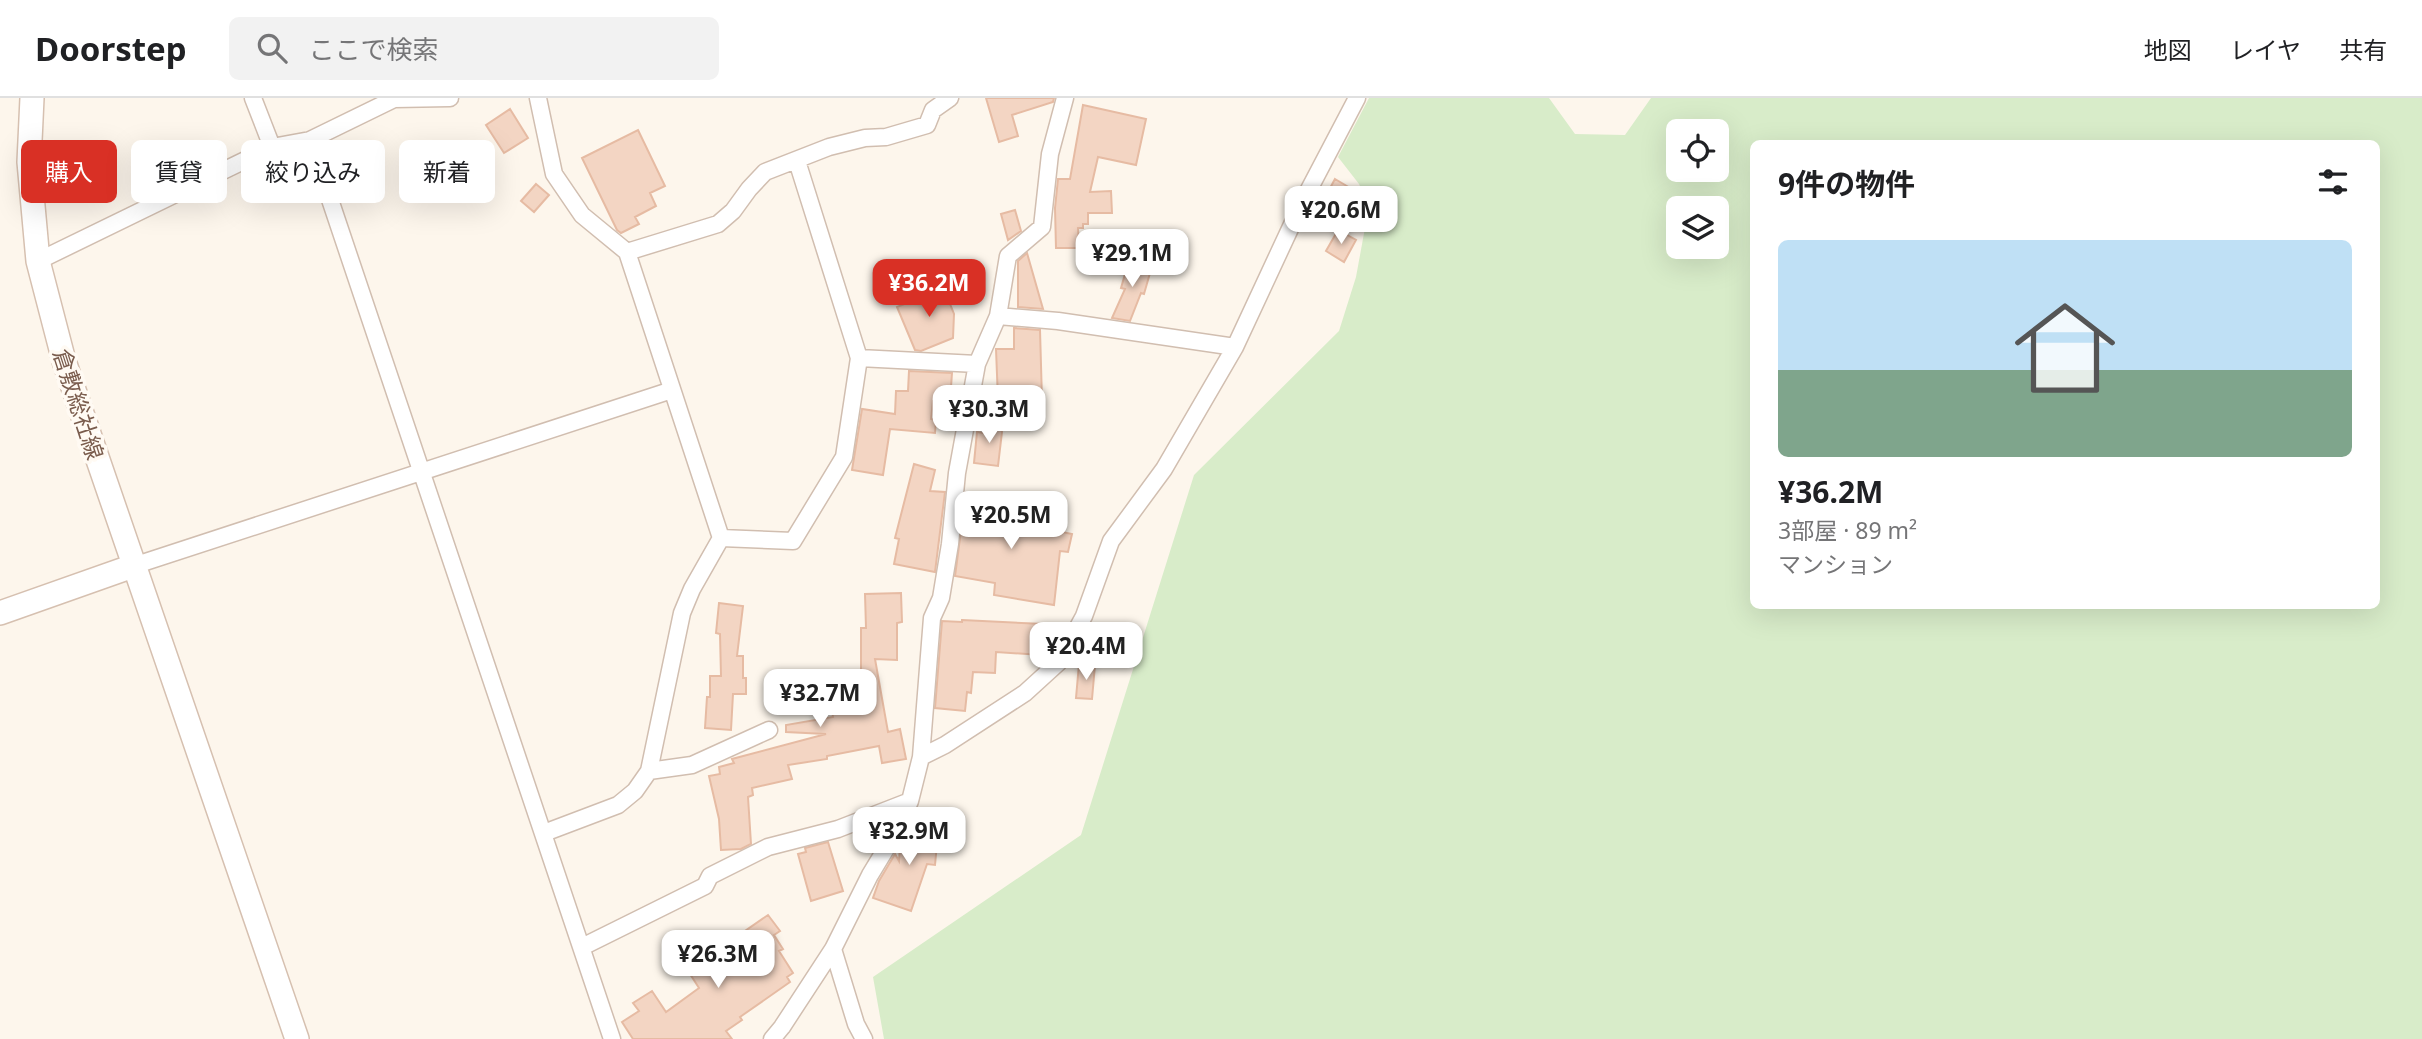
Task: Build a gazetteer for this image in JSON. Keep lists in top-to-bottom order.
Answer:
{
  "streets": {
    "main road": ["倉敷総社線"]
  },
  "page": {
    "header": "Doorstep",
    "search": "ここで検索",
    "nav": ["地図", "レイヤ", "共有"],
    "chip": [
      "購入",
      "賃貸",
      "絞り込み",
      "新着"
    ],
    "heading": "9件の物件",
    "price": [
      "¥20.6M",
      "¥29.1M",
      "¥36.2M",
      "¥30.3M",
      "¥20.5M",
      "¥20.4M",
      "¥32.7M",
      "¥32.9M",
      "¥26.3M"
    ],
    "list": [
      {
        "name": "¥36.2M",
        "note": "3部屋 · 89 m² · マンション"
      }
    ]
  }
}
